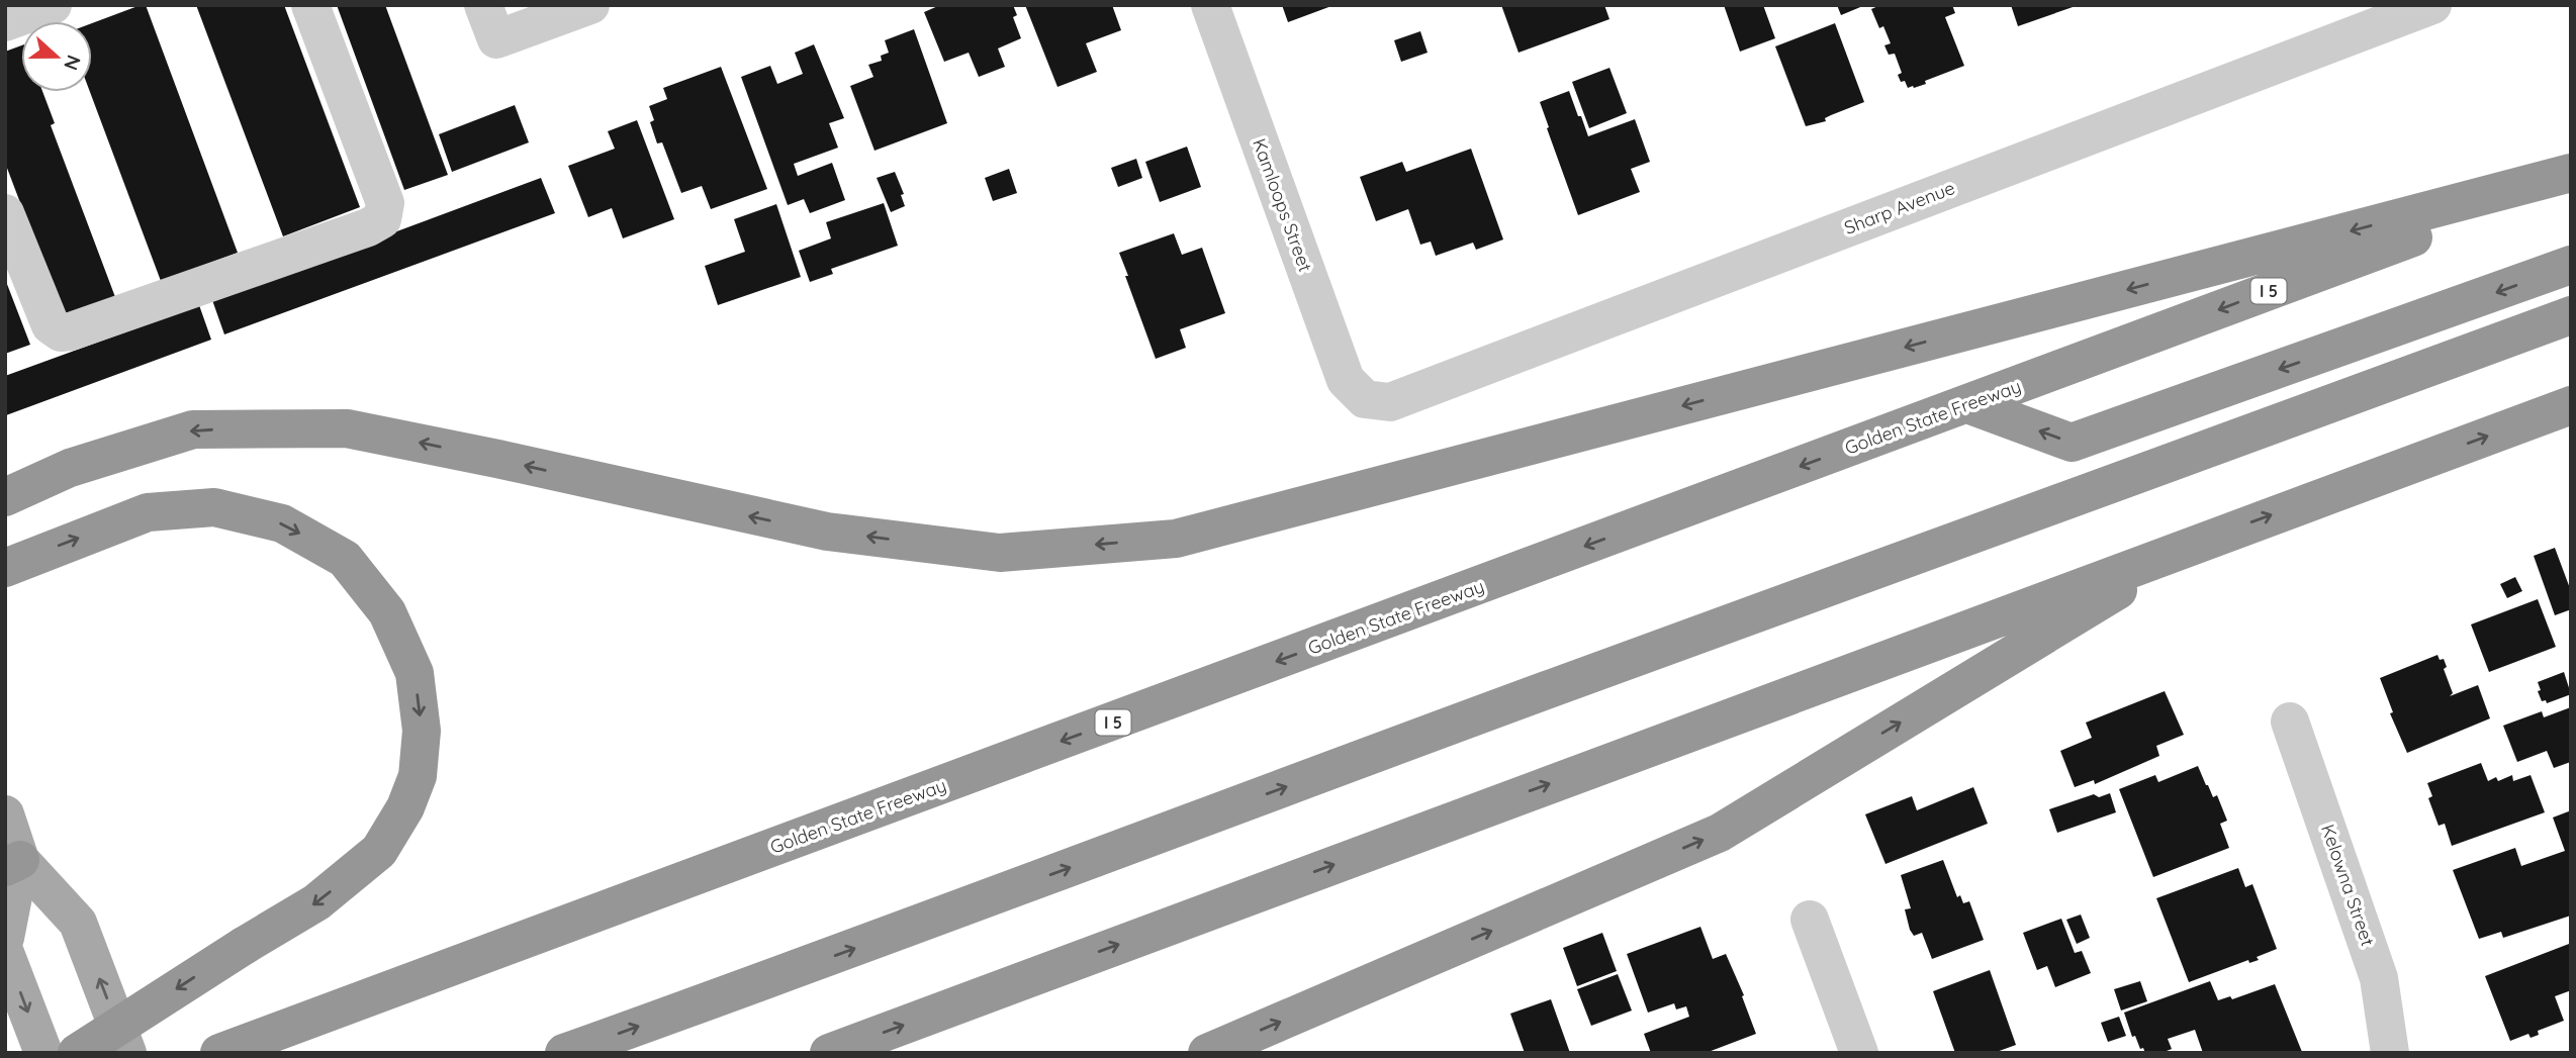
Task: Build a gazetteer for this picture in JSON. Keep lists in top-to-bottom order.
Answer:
{
  "streets": {
    "highway": ["I 5", "Golden State Freeway"],
    "street": ["Kamloops Street", "Sharp Avenue", "Kelowna Street"]
  },
  "crossings": [
    ["Kamloops Street", "Sharp Avenue"]
  ],
  "north": "right"
}
